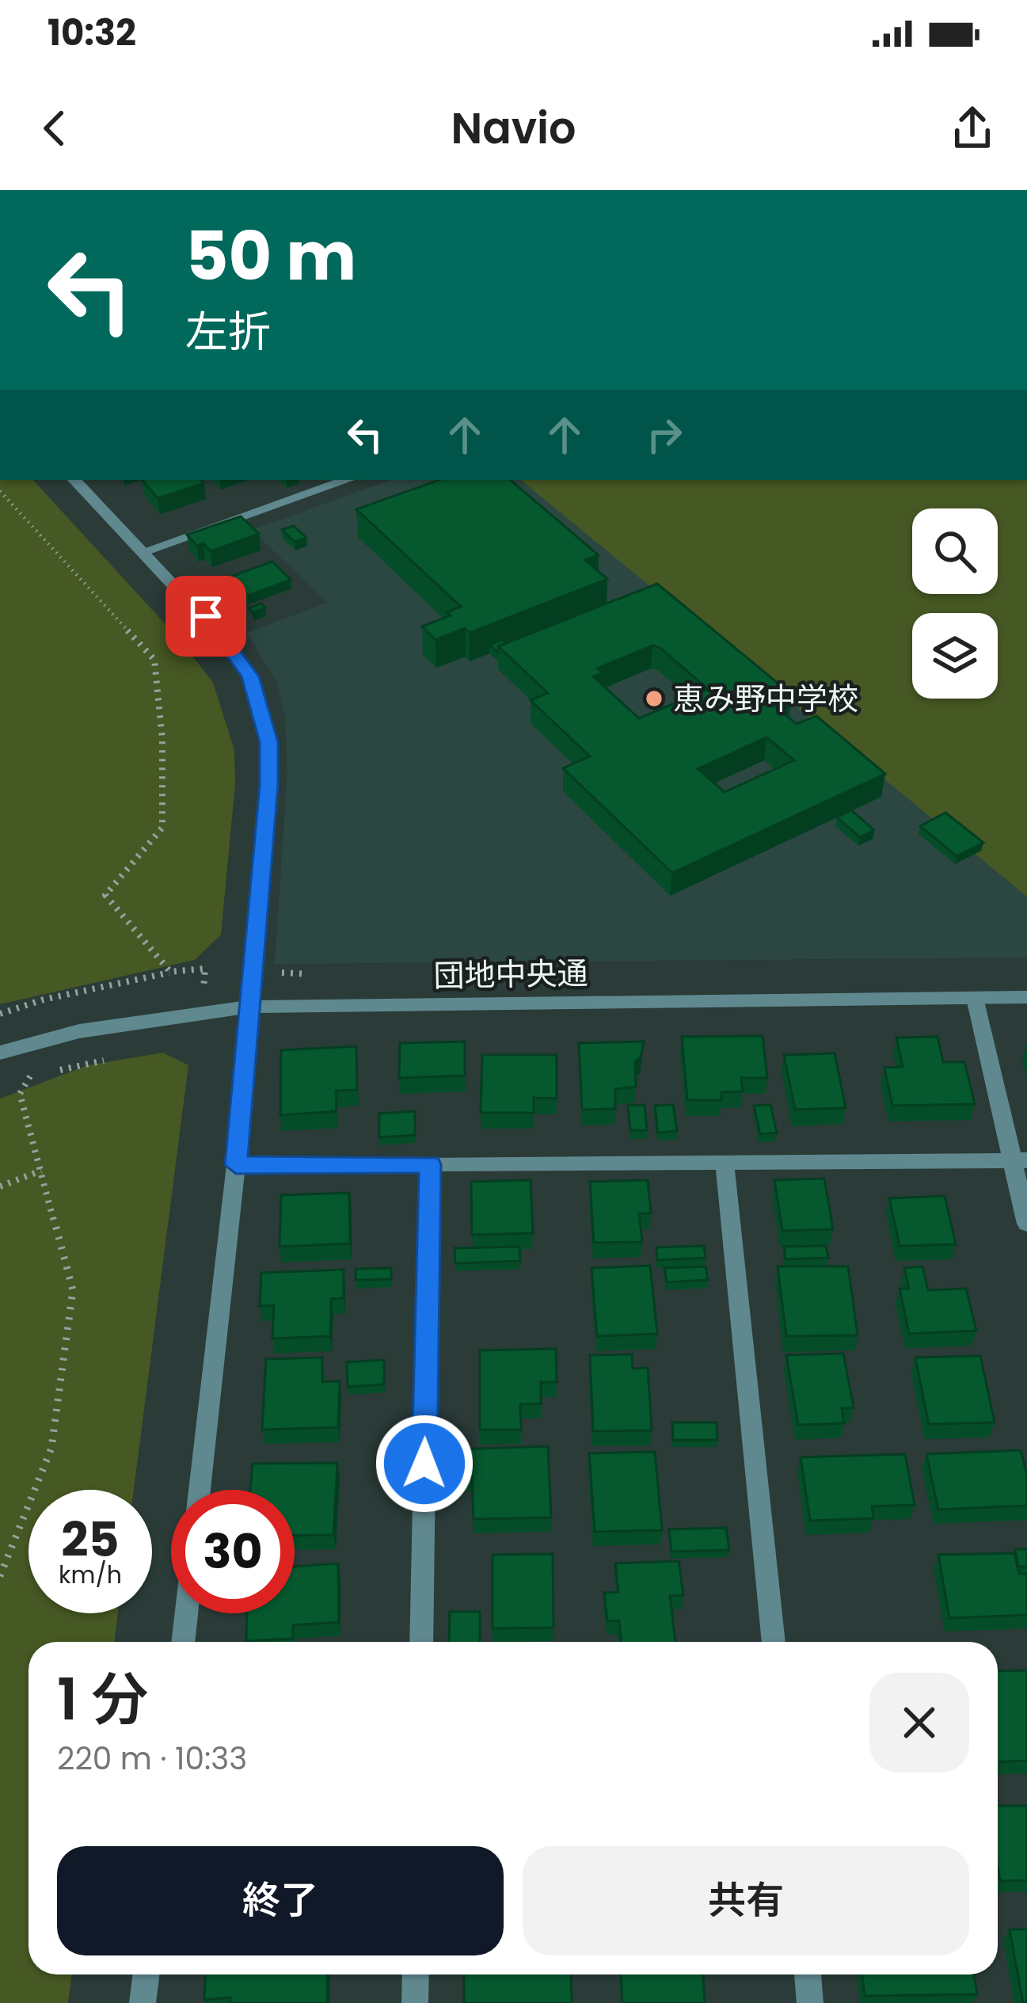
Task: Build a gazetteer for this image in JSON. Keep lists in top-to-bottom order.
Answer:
{
  "streets": {
    "street": ["団地中央通"]
  },
  "places": ["恵み野中学校"],
  "page": {
    "status": "10:32",
    "header": "Navio",
    "turn": ["50 m", "左折"],
    "speed": "25 km/h",
    "limit": "30",
    "heading": ["1 分", "220 m · 10:33"],
    "buttons": ["終了", "共有"]
  }
}
